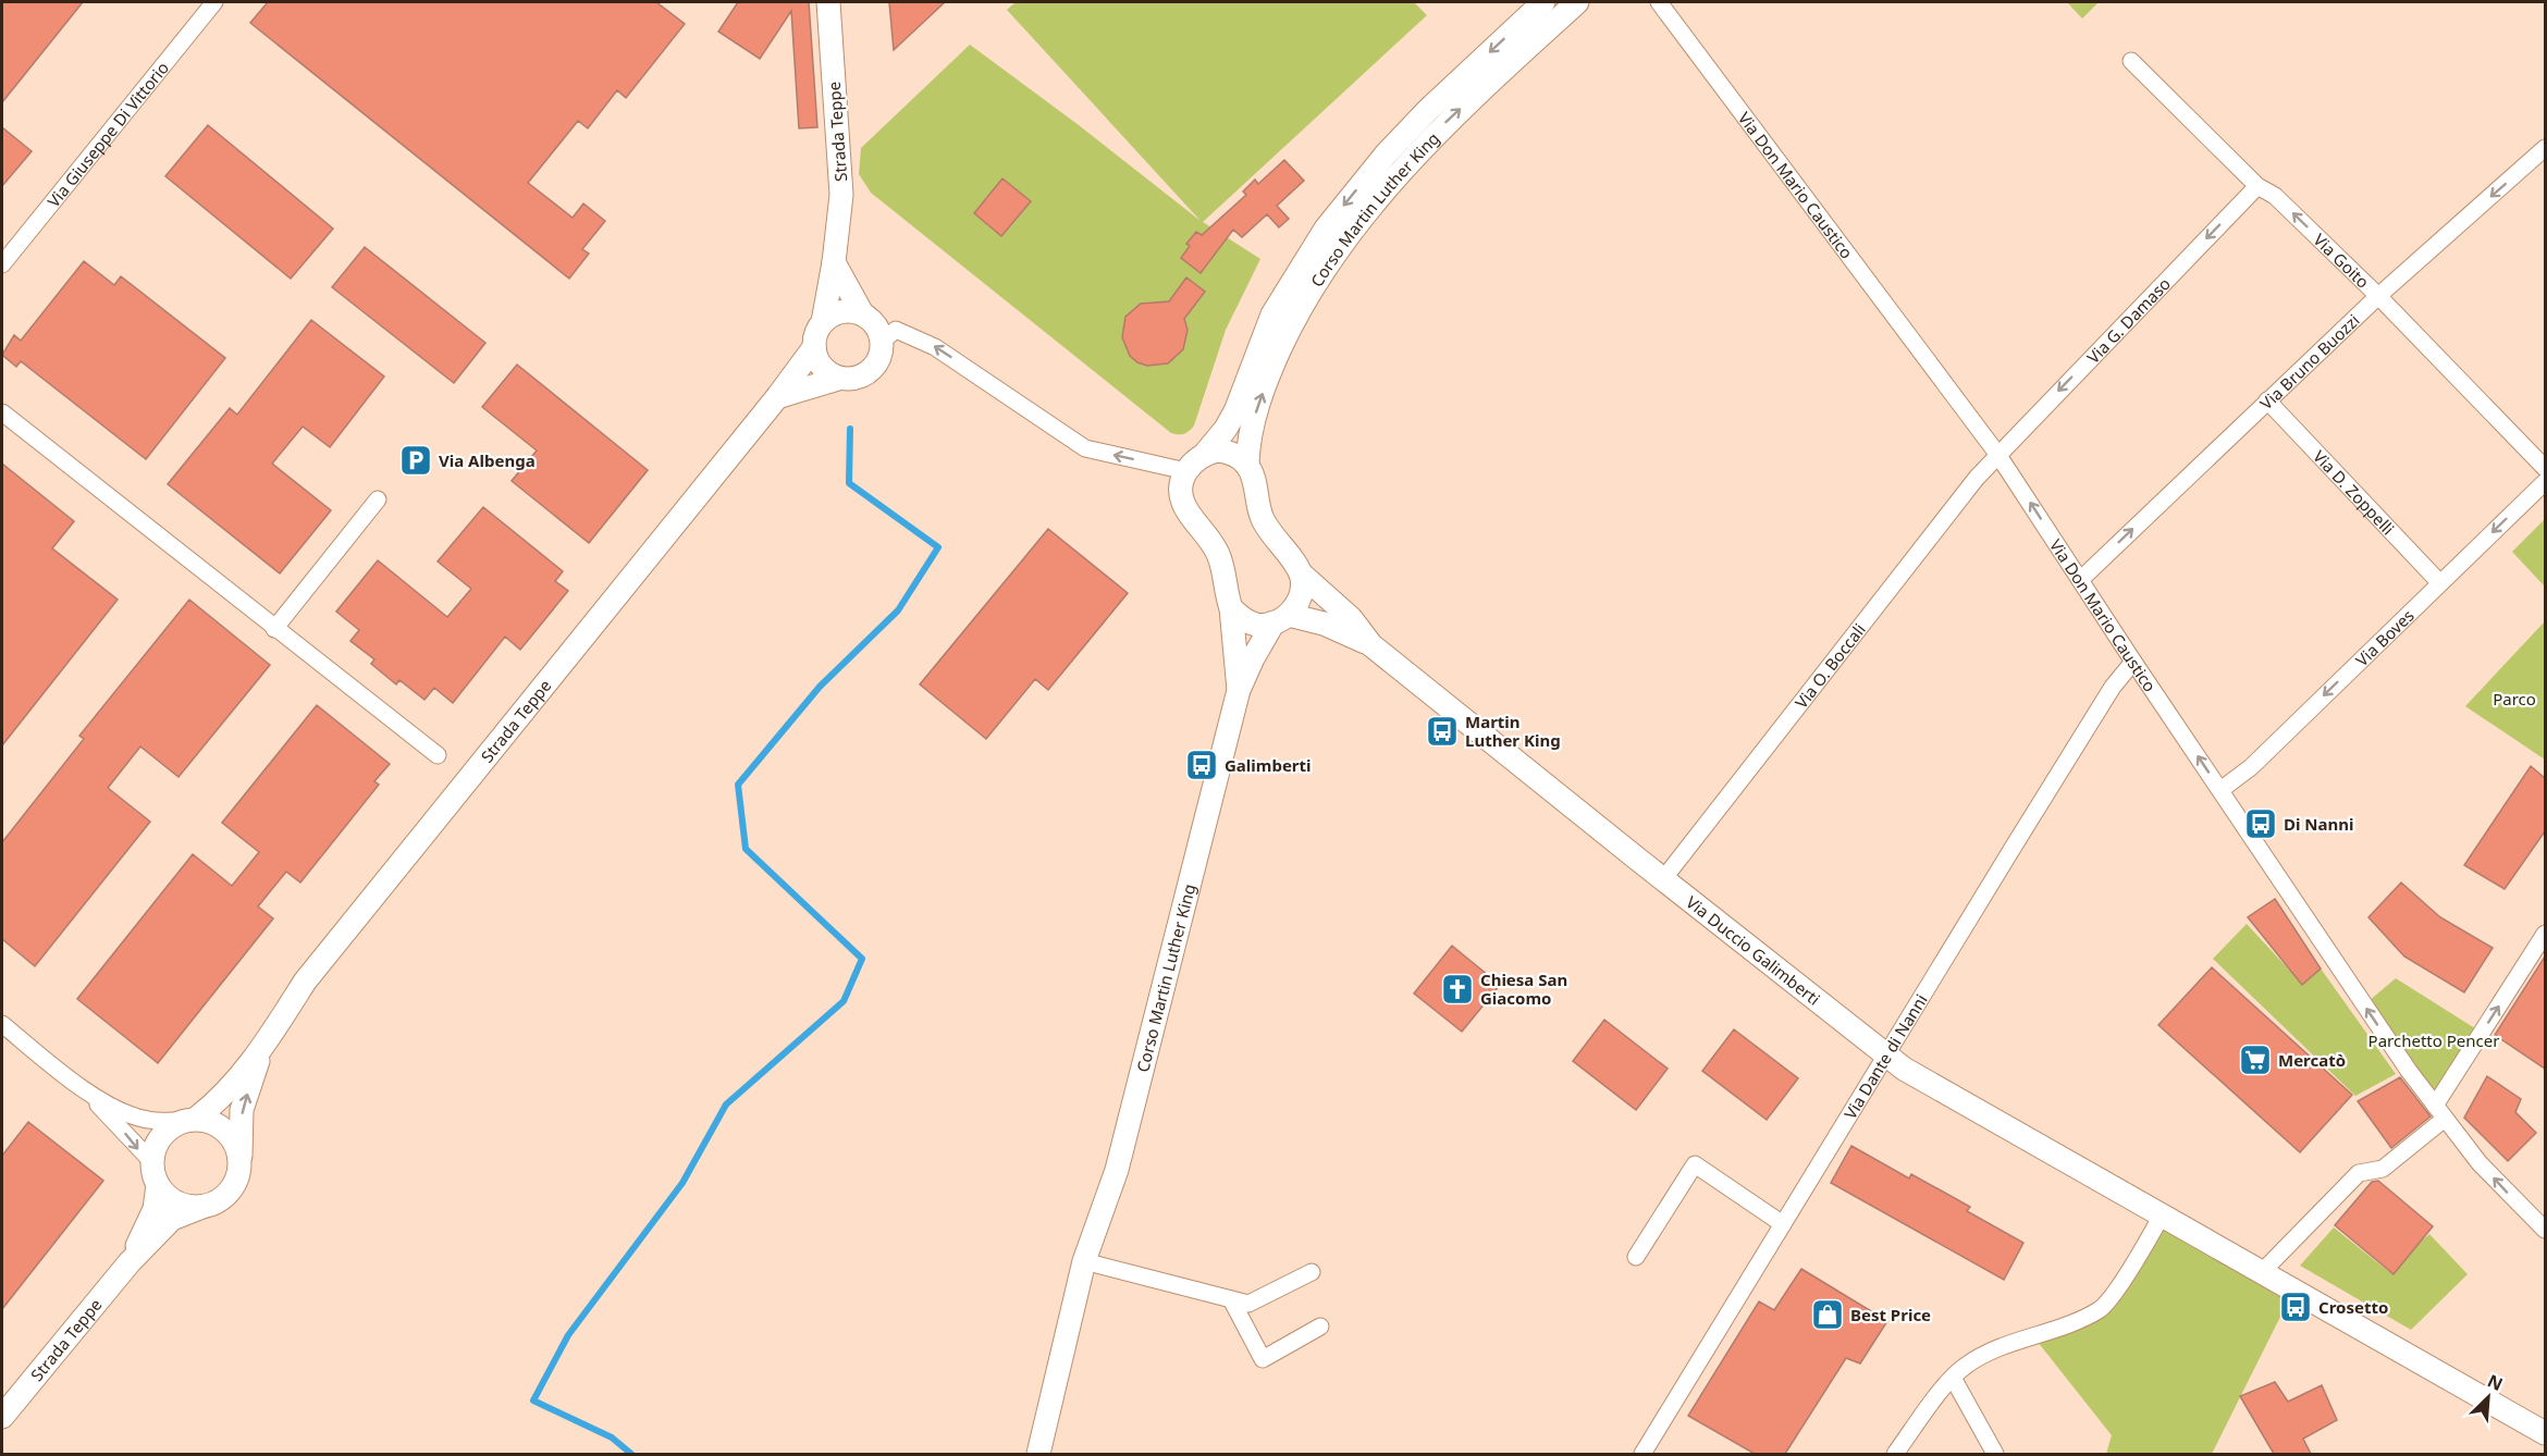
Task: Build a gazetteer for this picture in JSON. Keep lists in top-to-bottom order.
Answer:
{
  "streets": {
    "street": [
      "Strada Teppe",
      "Via Giuseppe Di Vittorio",
      "Via Don Mario Caustico",
      "Corso Martin Luther King",
      "Via Goito",
      "Via G. Damaso",
      "Via Bruno Buozzi",
      "Via D. Zoppelli",
      "Via Boves",
      "Via O. Boccali",
      "Via Duccio Galimberti",
      "Via Dante di Nanni"
    ]
  },
  "crossings": [
    ["Via Don Mario Caustico", "Via G. Damaso"],
    ["Via Don Mario Caustico", "Via Bruno Buozzi"],
    ["Via Don Mario Caustico", "Via Boves"],
    ["Via Don Mario Caustico", "Via O. Boccali"],
    ["Via Don Mario Caustico", "Via Dante di Nanni"],
    ["Corso Martin Luther King", "Via Duccio Galimberti"],
    ["Via Goito", "Via G. Damaso"],
    ["Via Goito", "Via Bruno Buozzi"],
    ["Via G. Damaso", "Via O. Boccali"],
    ["Via Bruno Buozzi", "Via D. Zoppelli"],
    ["Via D. Zoppelli", "Via Boves"],
    ["Via O. Boccali", "Via Duccio Galimberti"],
    ["Via Duccio Galimberti", "Via Dante di Nanni"]
  ],
  "one_way": ["Via Don Mario Caustico", "Via G. Damaso", "Via Boves"],
  "parks": ["Parco", "Parchetto Pencer"],
  "places": {
    "parking": ["Via Albenga"],
    "bus stop": [
      "Martin Luther King",
      "Galimberti",
      "Di Nanni",
      "Crosetto"
    ],
    "church": ["Chiesa San Giacomo"],
    "supermarket": ["Mercatò"],
    "shop": ["Best Price"]
  },
  "north": "top right"
}
